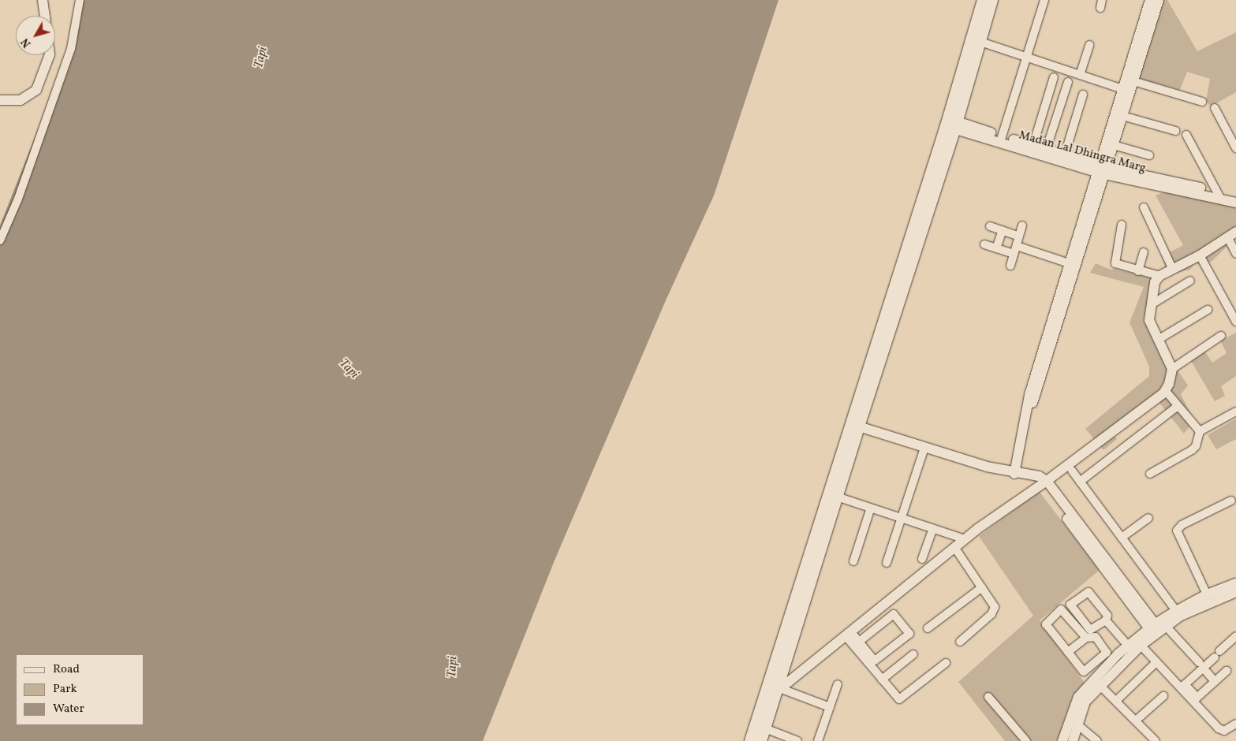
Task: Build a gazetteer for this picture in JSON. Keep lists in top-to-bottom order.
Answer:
{
  "streets": {
    "street": ["Madan Lal Dhingra Marg"]
  },
  "water": ["Tapi"],
  "legend": ["Road", "Park", "Water"],
  "north": "bottom left"
}
